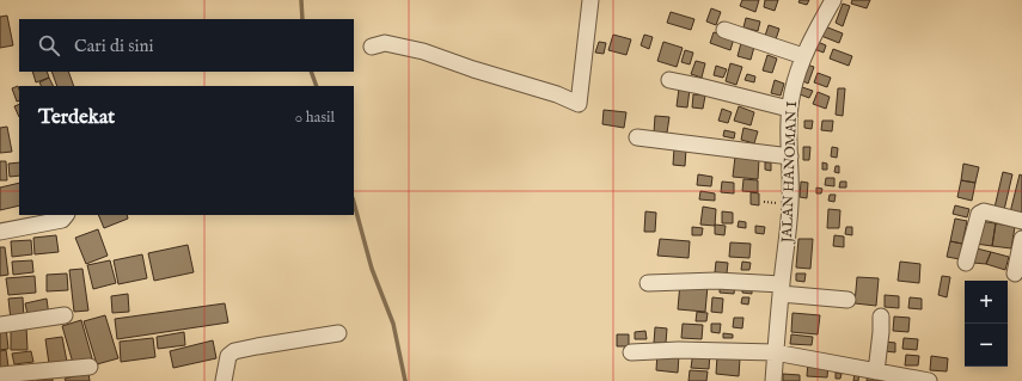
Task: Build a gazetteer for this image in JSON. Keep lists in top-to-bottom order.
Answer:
{
  "streets": {
    "street": ["JALAN HANOMAN I"]
  },
  "page": {
    "search": "Cari di sini",
    "heading": ["Terdekat", "0 hasil"],
    "map_buttons": ["+", "−"]
  }
}
